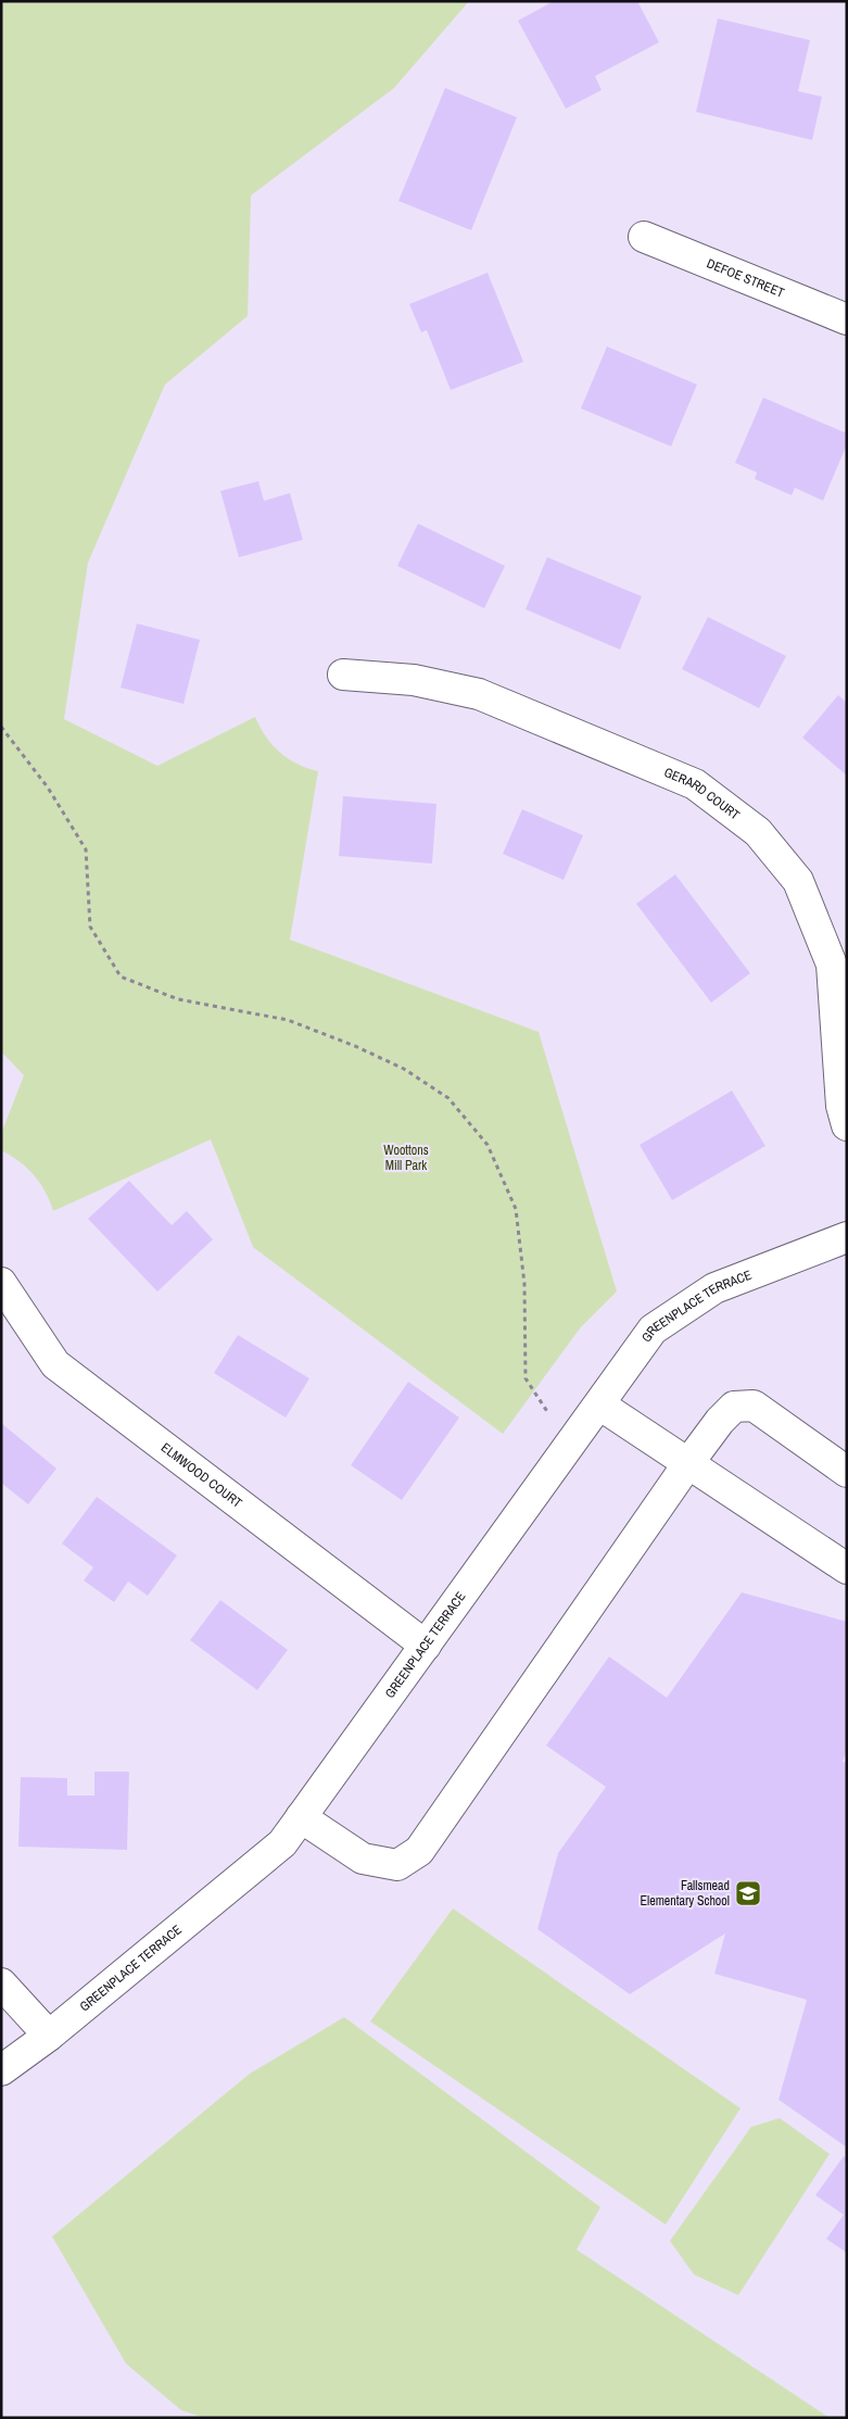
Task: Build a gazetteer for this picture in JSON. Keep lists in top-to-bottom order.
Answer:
{
  "streets": {
    "street": [
      "DEFOE STREET",
      "GERARD COURT",
      "GREENPLACE TERRACE",
      "ELMWOOD COURT"
    ]
  },
  "crossings": [
    ["GREENPLACE TERRACE", "ELMWOOD COURT"]
  ],
  "parks": ["Woottons Mill Park"],
  "places": {
    "school or university": ["Fallsmead Elementary School"]
  }
}
